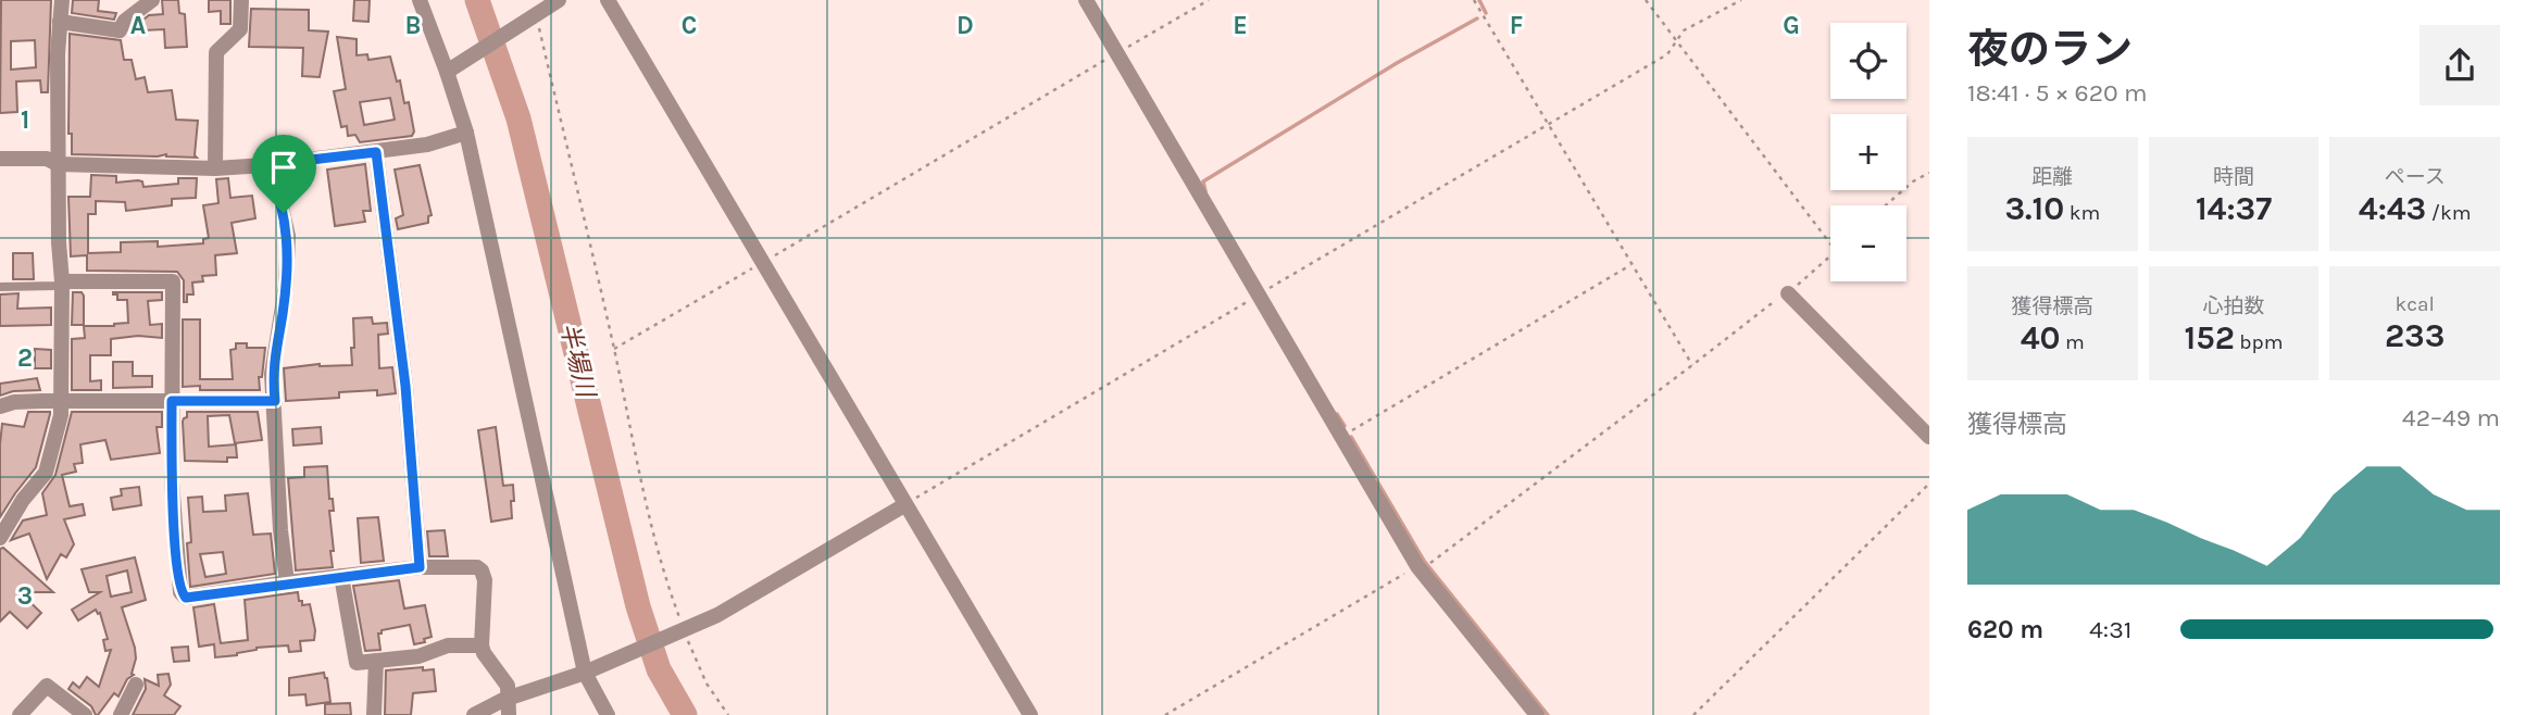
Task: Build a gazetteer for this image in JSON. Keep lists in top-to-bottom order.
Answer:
{
  "water": ["半場川"],
  "page": {
    "heading": ["夜のラン", "18:41 · 5 × 620 m"],
    "map_buttons": ["+", "−"],
    "stats": [
      ["距離", "3.10 km"],
      ["時間", "14:37"],
      ["ペース", "4:43 /km"],
      ["獲得標高", "40 m"],
      ["心拍数", "152 bpm"],
      ["kcal", "233"]
    ],
    "chart": ["獲得標高", "42–49 m"],
    "list": [
      {
        "name": "620 m",
        "note": "4:31"
      }
    ]
  },
  "grid": {
    "columns": [
      "A",
      "B",
      "C",
      "D",
      "E",
      "F",
      "G"
    ],
    "rows": ["1", "2", "3"]
  }
}
